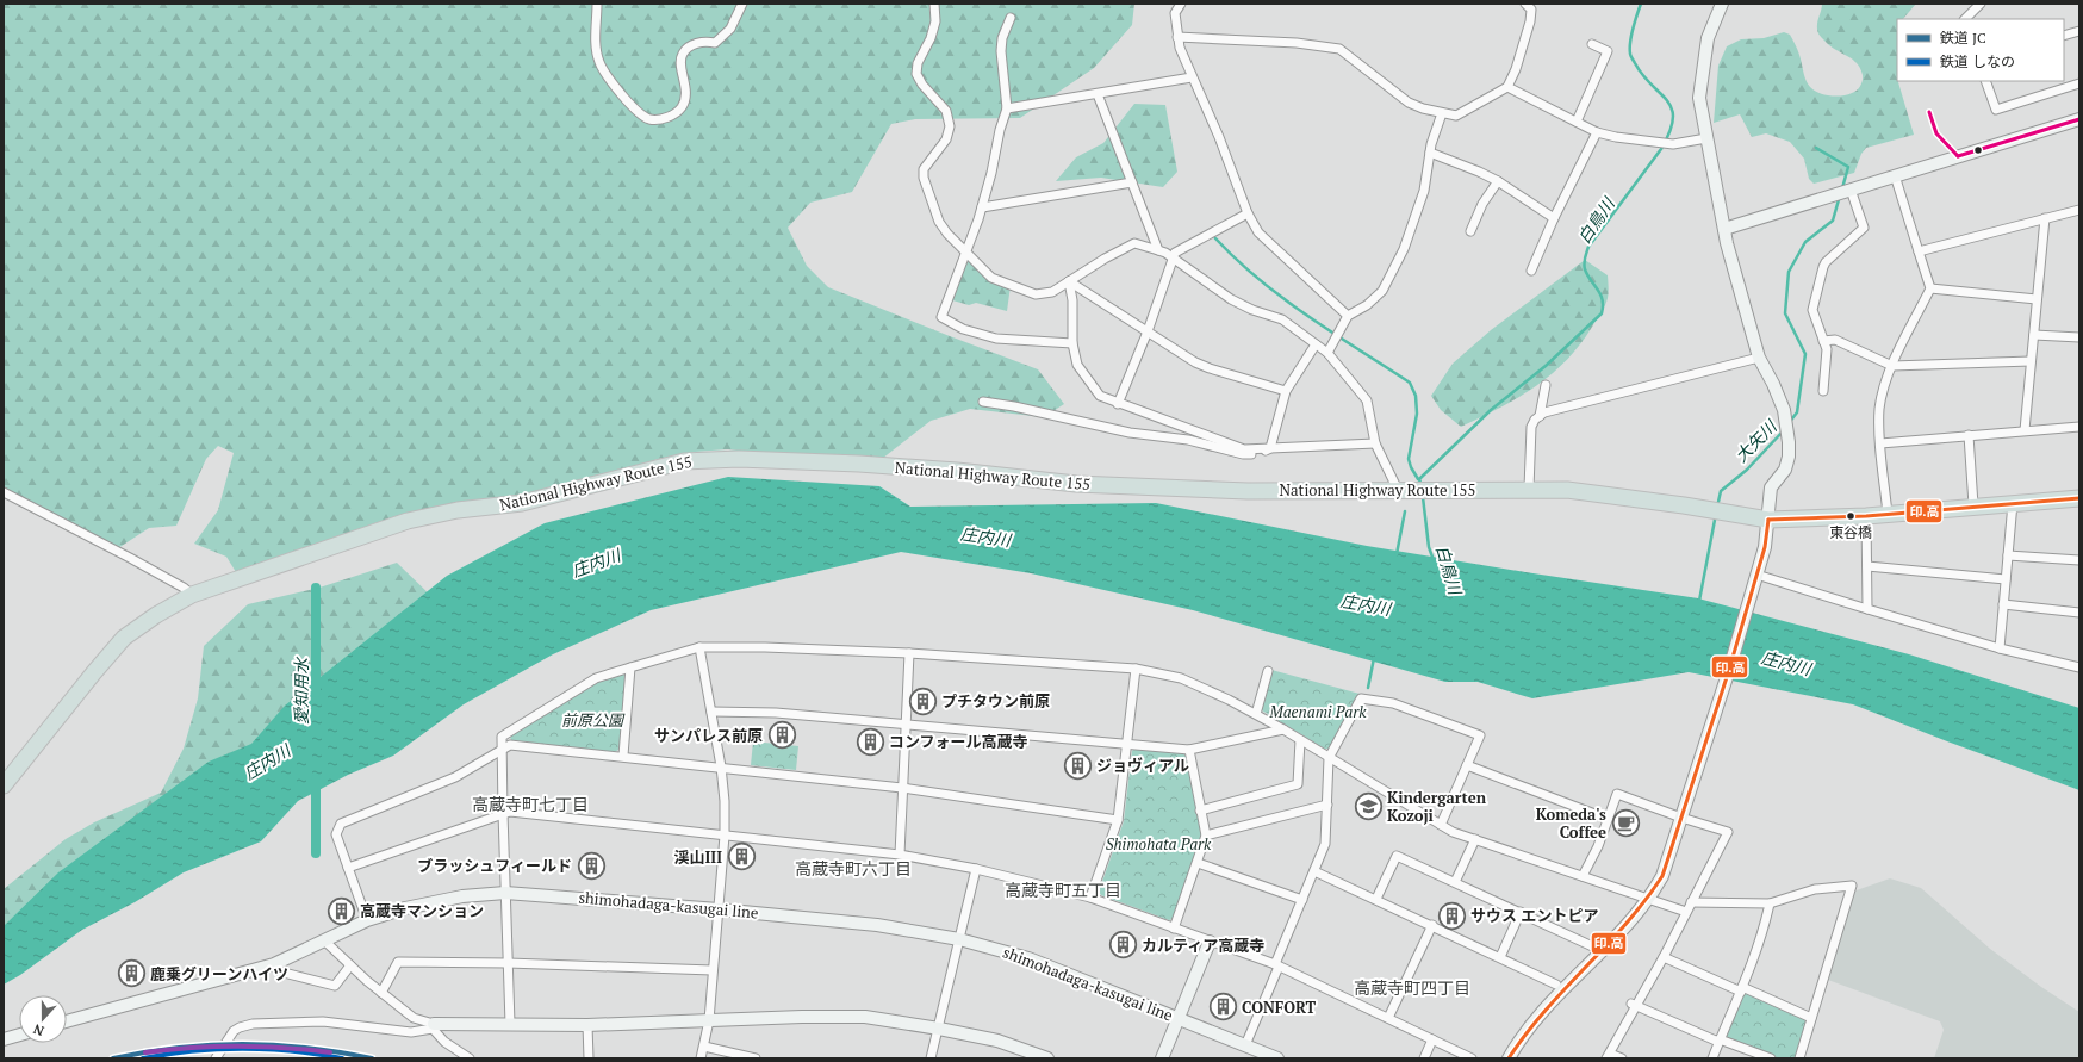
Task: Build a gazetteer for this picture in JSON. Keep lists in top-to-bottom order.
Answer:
{
  "streets": {
    "highway": ["National Highway Route 155"],
    "street": ["shimohadaga-kasugai line"]
  },
  "districts": [
    "高蔵寺町七丁目",
    "高蔵寺町六丁目",
    "高蔵寺町五丁目",
    "高蔵寺町四丁目"
  ],
  "water": [
    "白鳥川",
    "大矢川",
    "庄内川",
    "愛知用水"
  ],
  "parks": ["Maenami Park", "前原公園", "Shimohata Park"],
  "places": {
    "other": ["東谷橋"],
    "building": [
      "プチタウン前原",
      "サンパレス前原",
      "コンフォール高蔵寺",
      "ジョヴィアル",
      "渓山III",
      "ブラッシュフィールド",
      "高蔵寺マンション",
      "サウス エントピア",
      "カルティア高蔵寺",
      "鹿乗グリーンハイツ",
      "CONFORT"
    ],
    "school or university": ["Kindergarten Kozoji"],
    "cafe": ["Komeda's Coffee"]
  },
  "lines": ["transit line 印.高", "rail line JC", "rail line しなの"],
  "legend": ["鉄道 JC", "鉄道 しなの"],
  "north": "bottom"
}
